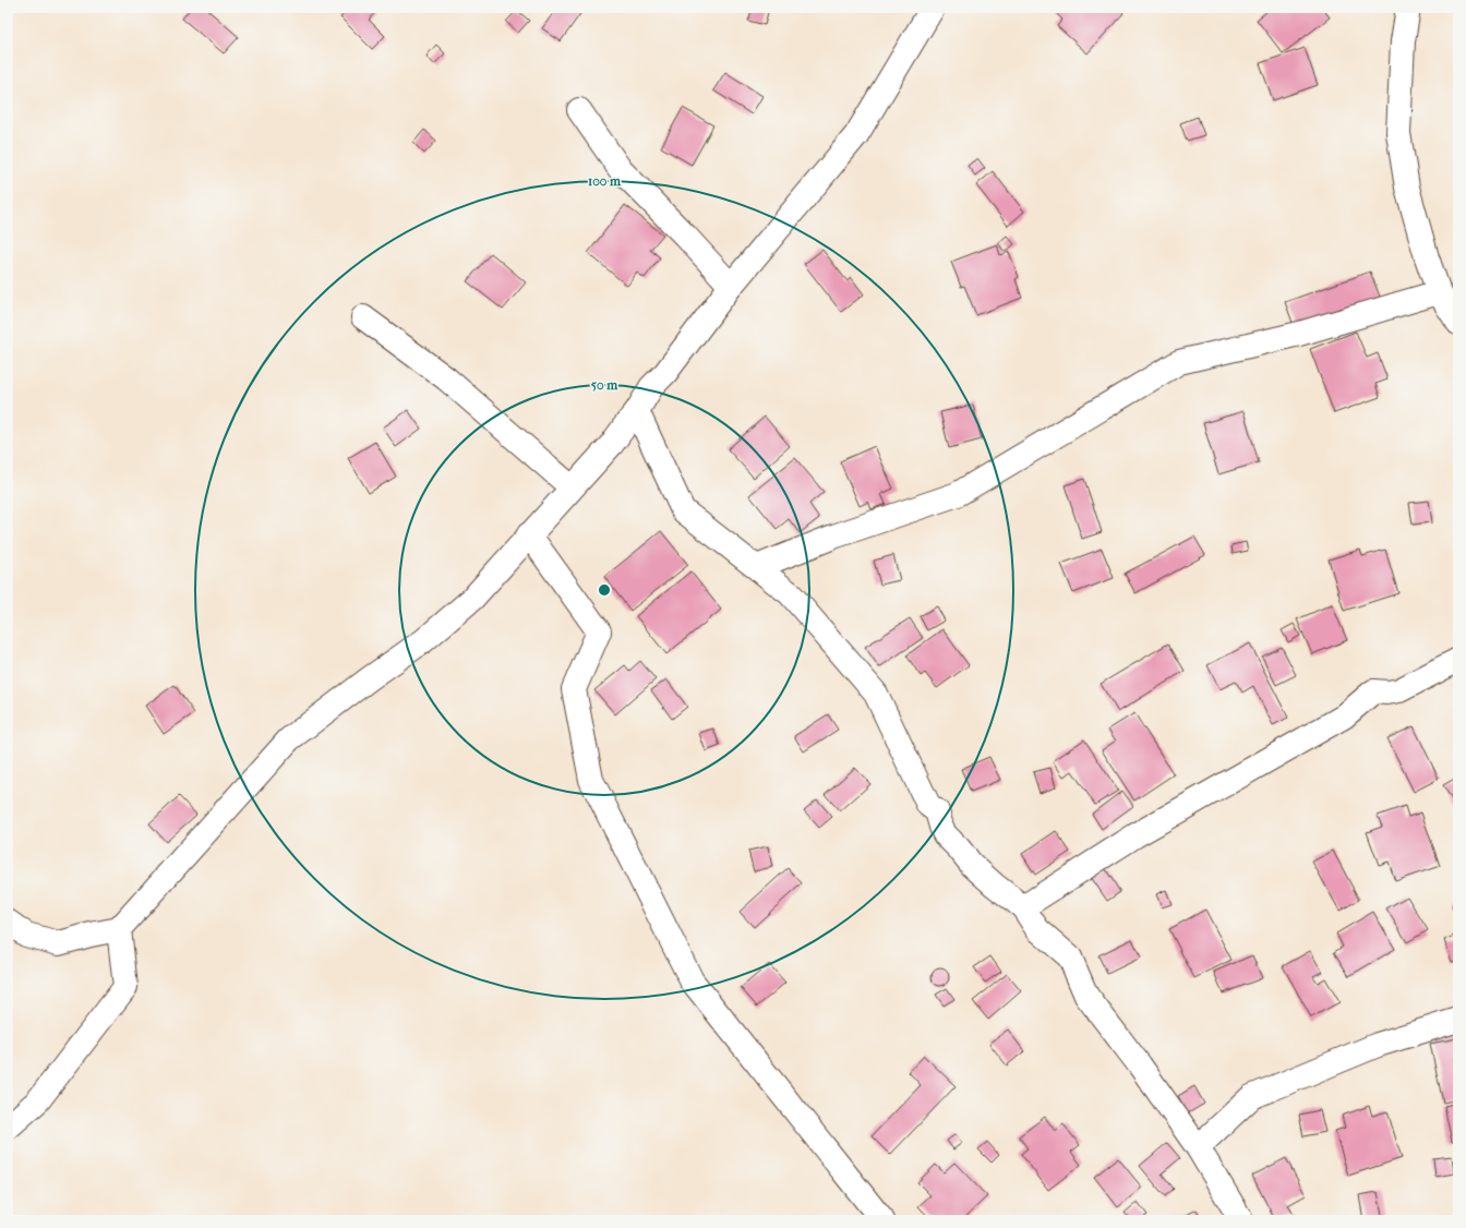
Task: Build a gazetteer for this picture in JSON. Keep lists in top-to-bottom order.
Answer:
{
  "rings": ["100 m", "50 m"]
}
